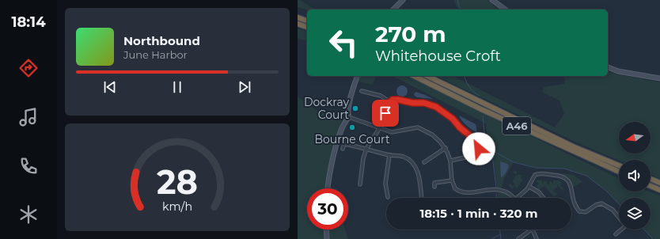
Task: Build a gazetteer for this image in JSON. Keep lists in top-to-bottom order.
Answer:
{
  "streets": {
    "highway": ["A46"]
  },
  "places": ["Dockray Court", "Bourne Court"],
  "north": "left",
  "page": {
    "tabs": "18:14",
    "turn": ["270 m", "Whitehouse Croft"],
    "song": ["Northbound", "June Harbor"],
    "limit": "30",
    "trip": "18:15 · 1 min · 320 m",
    "gauge": ["28", "km/h"]
  }
}
